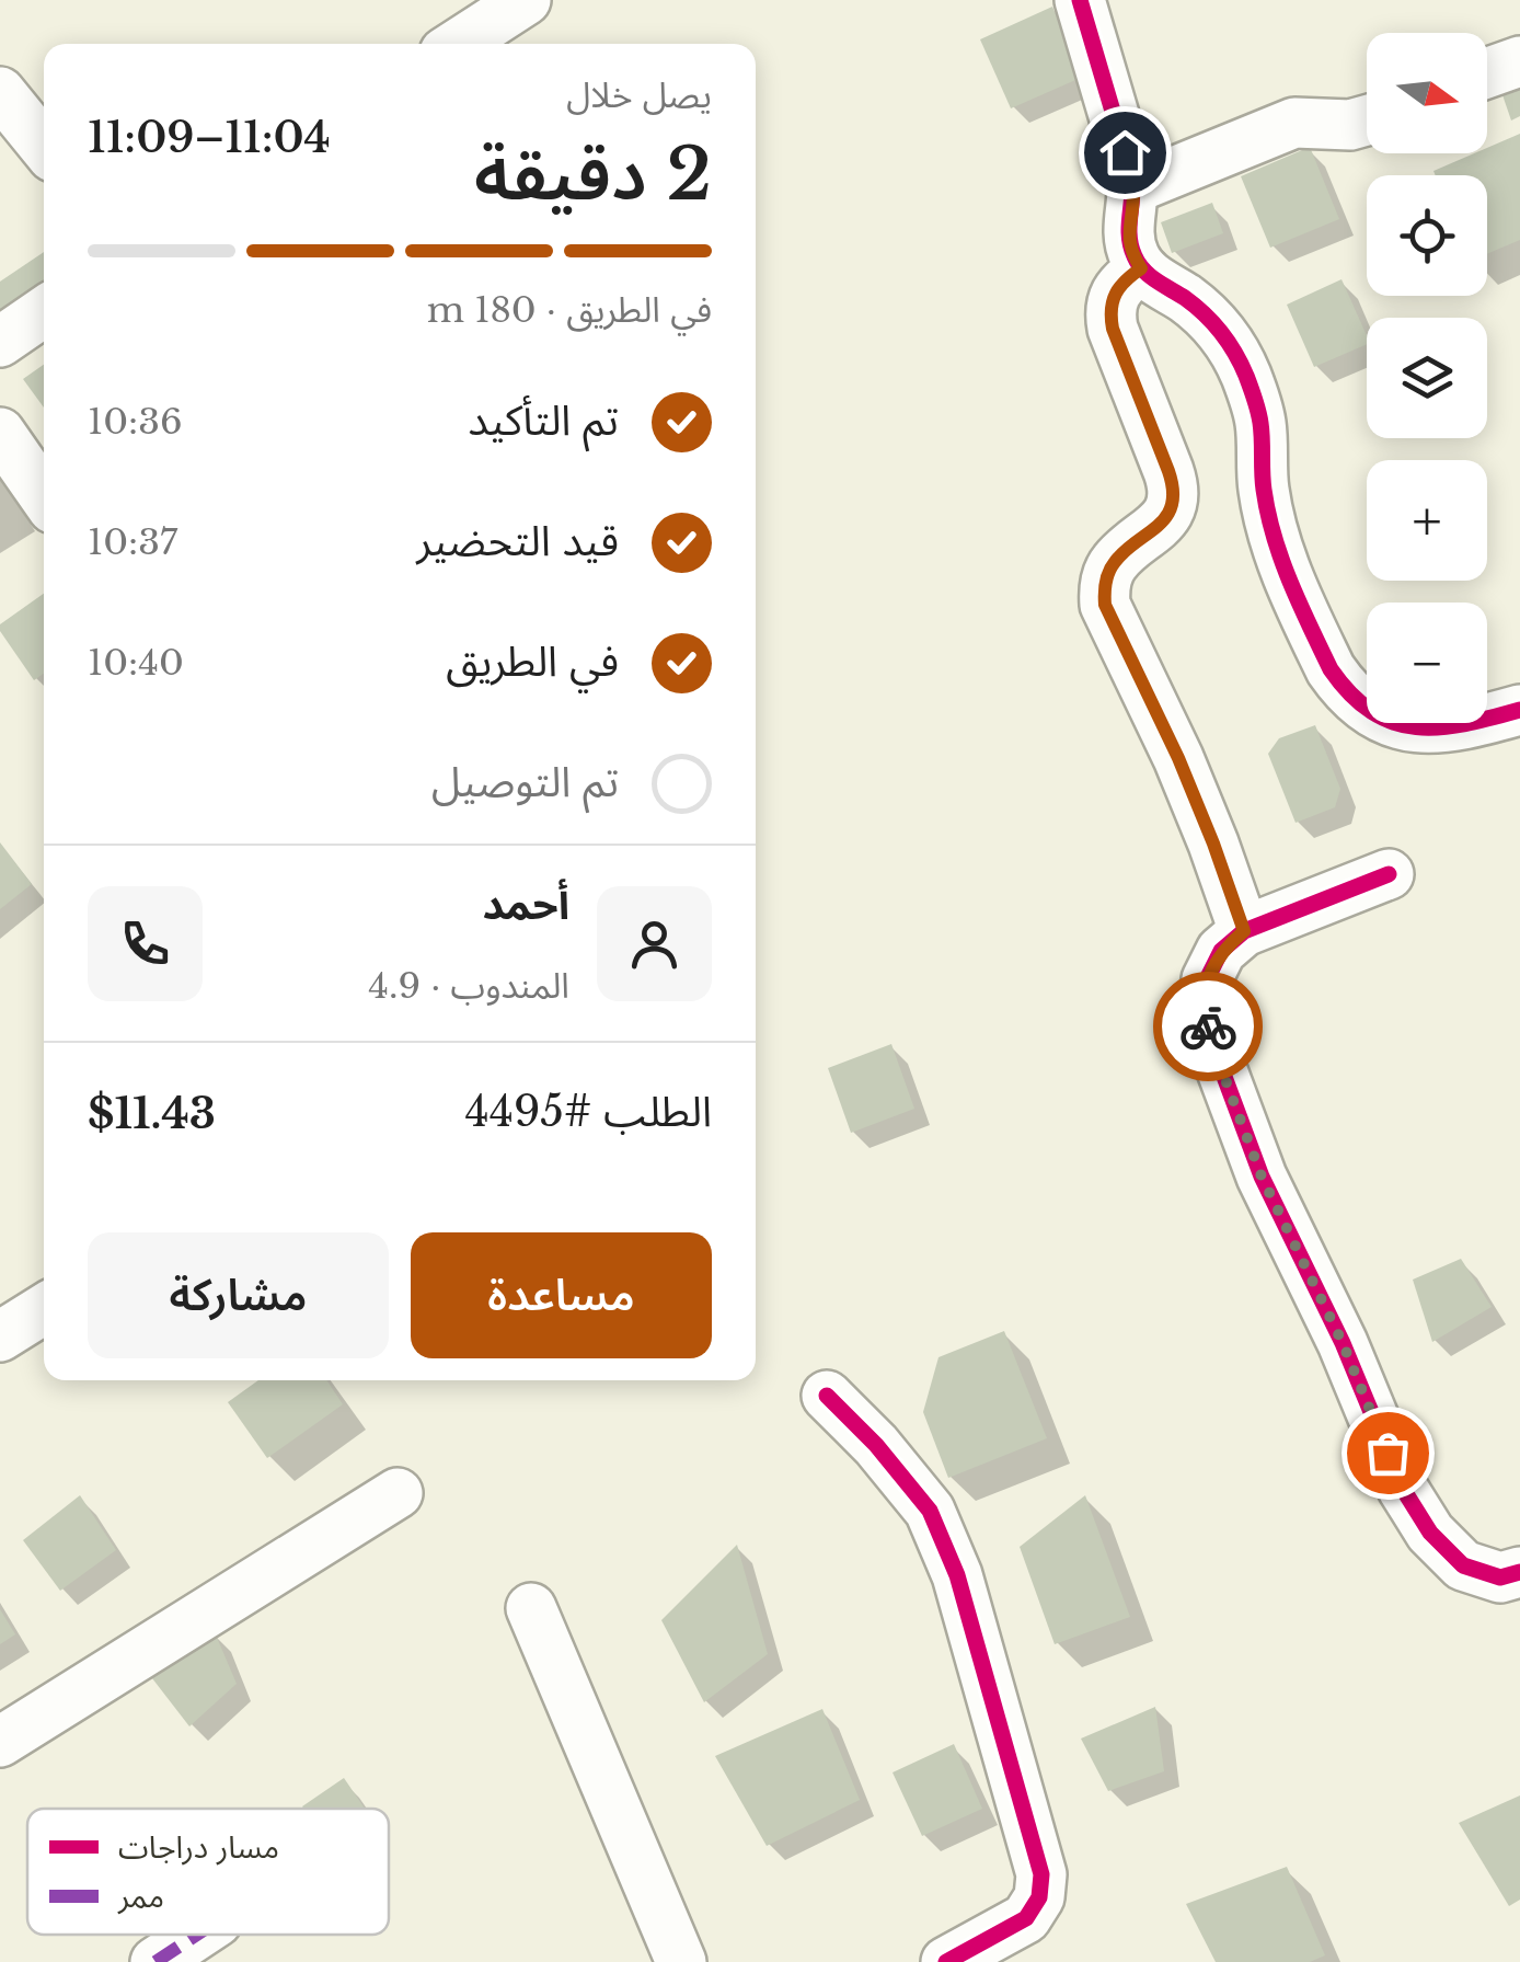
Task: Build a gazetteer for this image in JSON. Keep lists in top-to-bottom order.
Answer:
{
  "legend": ["مسار دراجات", "ممر"],
  "north": "right",
  "page": {
    "map_buttons": ["+", "−"],
    "heading": ["2 دقيقة", "يصل خلال", "11:04–11:09"],
    "panel": [
      "أحمد",
      "المندوب · 4.9",
      "الطلب #4495",
      "$11.43"
    ],
    "bar": "في الطريق · 180 m",
    "list": [
      ["تم التأكيد", "10:36"],
      ["قيد التحضير", "10:37"],
      ["في الطريق", "10:40"],
      "تم التوصيل"
    ],
    "buttons": ["مساعدة", "مشاركة"]
  }
}
